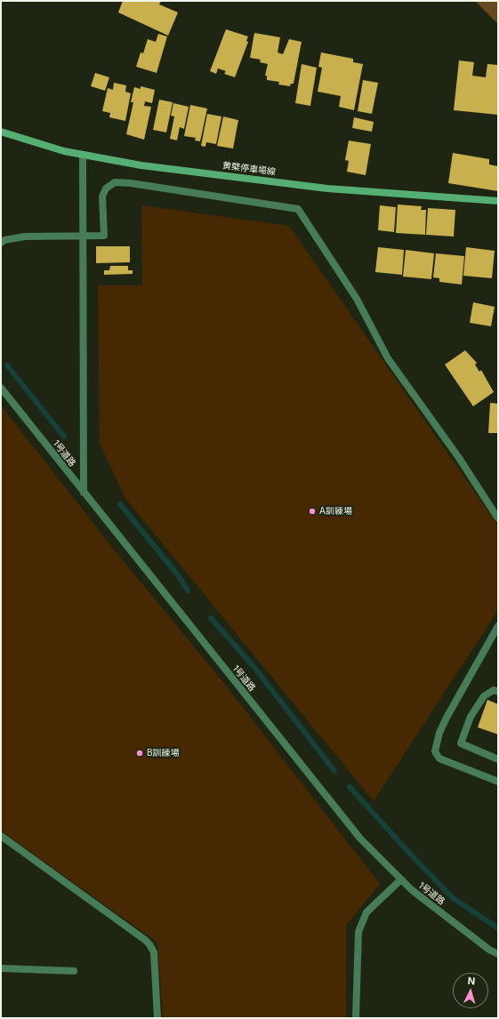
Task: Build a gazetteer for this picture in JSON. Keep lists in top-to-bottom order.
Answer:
{
  "streets": {
    "main road": ["黄檗停車場線"],
    "lane": ["1号道路"]
  },
  "places": ["A訓練場", "B訓練場"],
  "north": "top"
}
